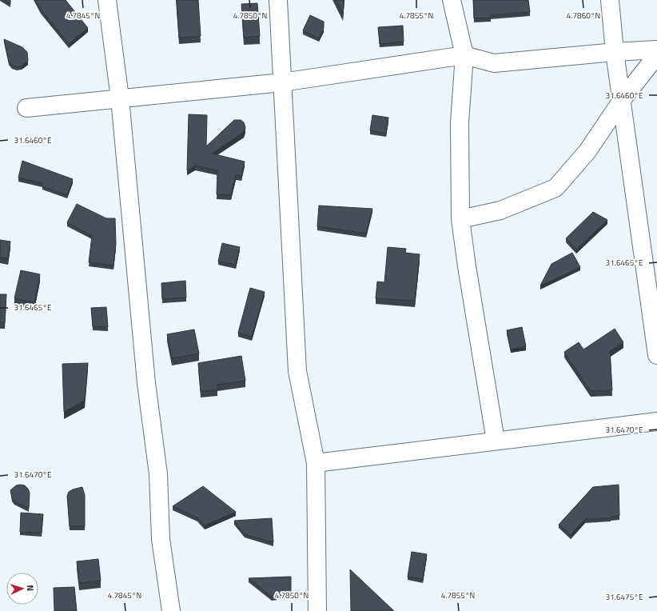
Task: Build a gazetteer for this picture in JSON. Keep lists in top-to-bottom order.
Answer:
{
  "north": "right",
  "coordinates": [
    "4.7855°N",
    "4.7845°N",
    "4.7850°N",
    "4.7860°N",
    "31.6460°E",
    "31.6465°E",
    "31.6470°E",
    "31.6475°E"
  ]
}
